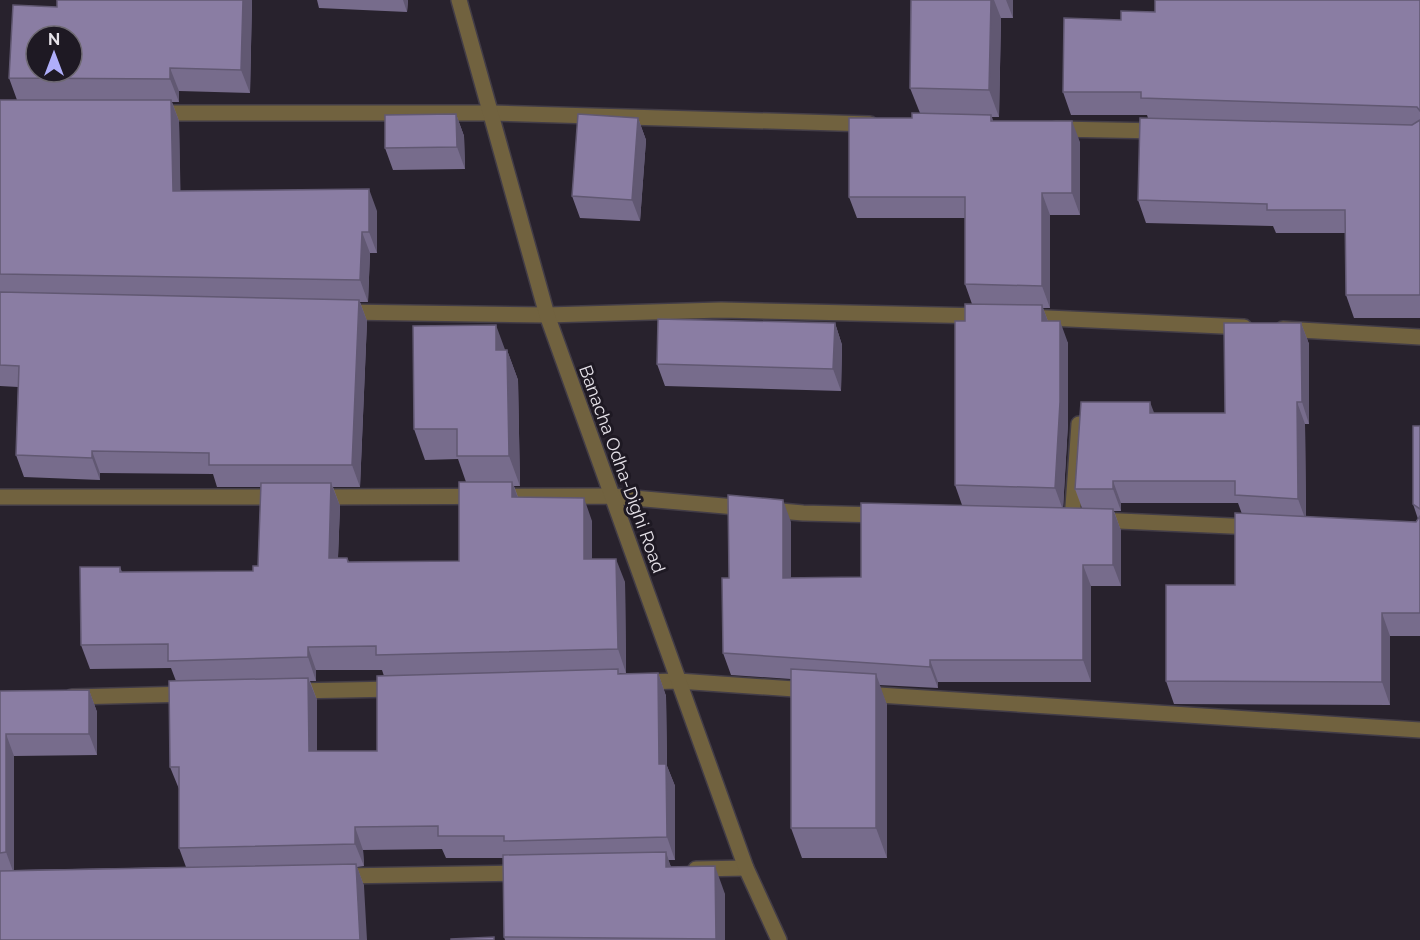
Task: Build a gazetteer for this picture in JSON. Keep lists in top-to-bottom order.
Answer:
{
  "streets": {
    "street": ["Banacha Odha-Dighi Road"]
  },
  "north": "top"
}
